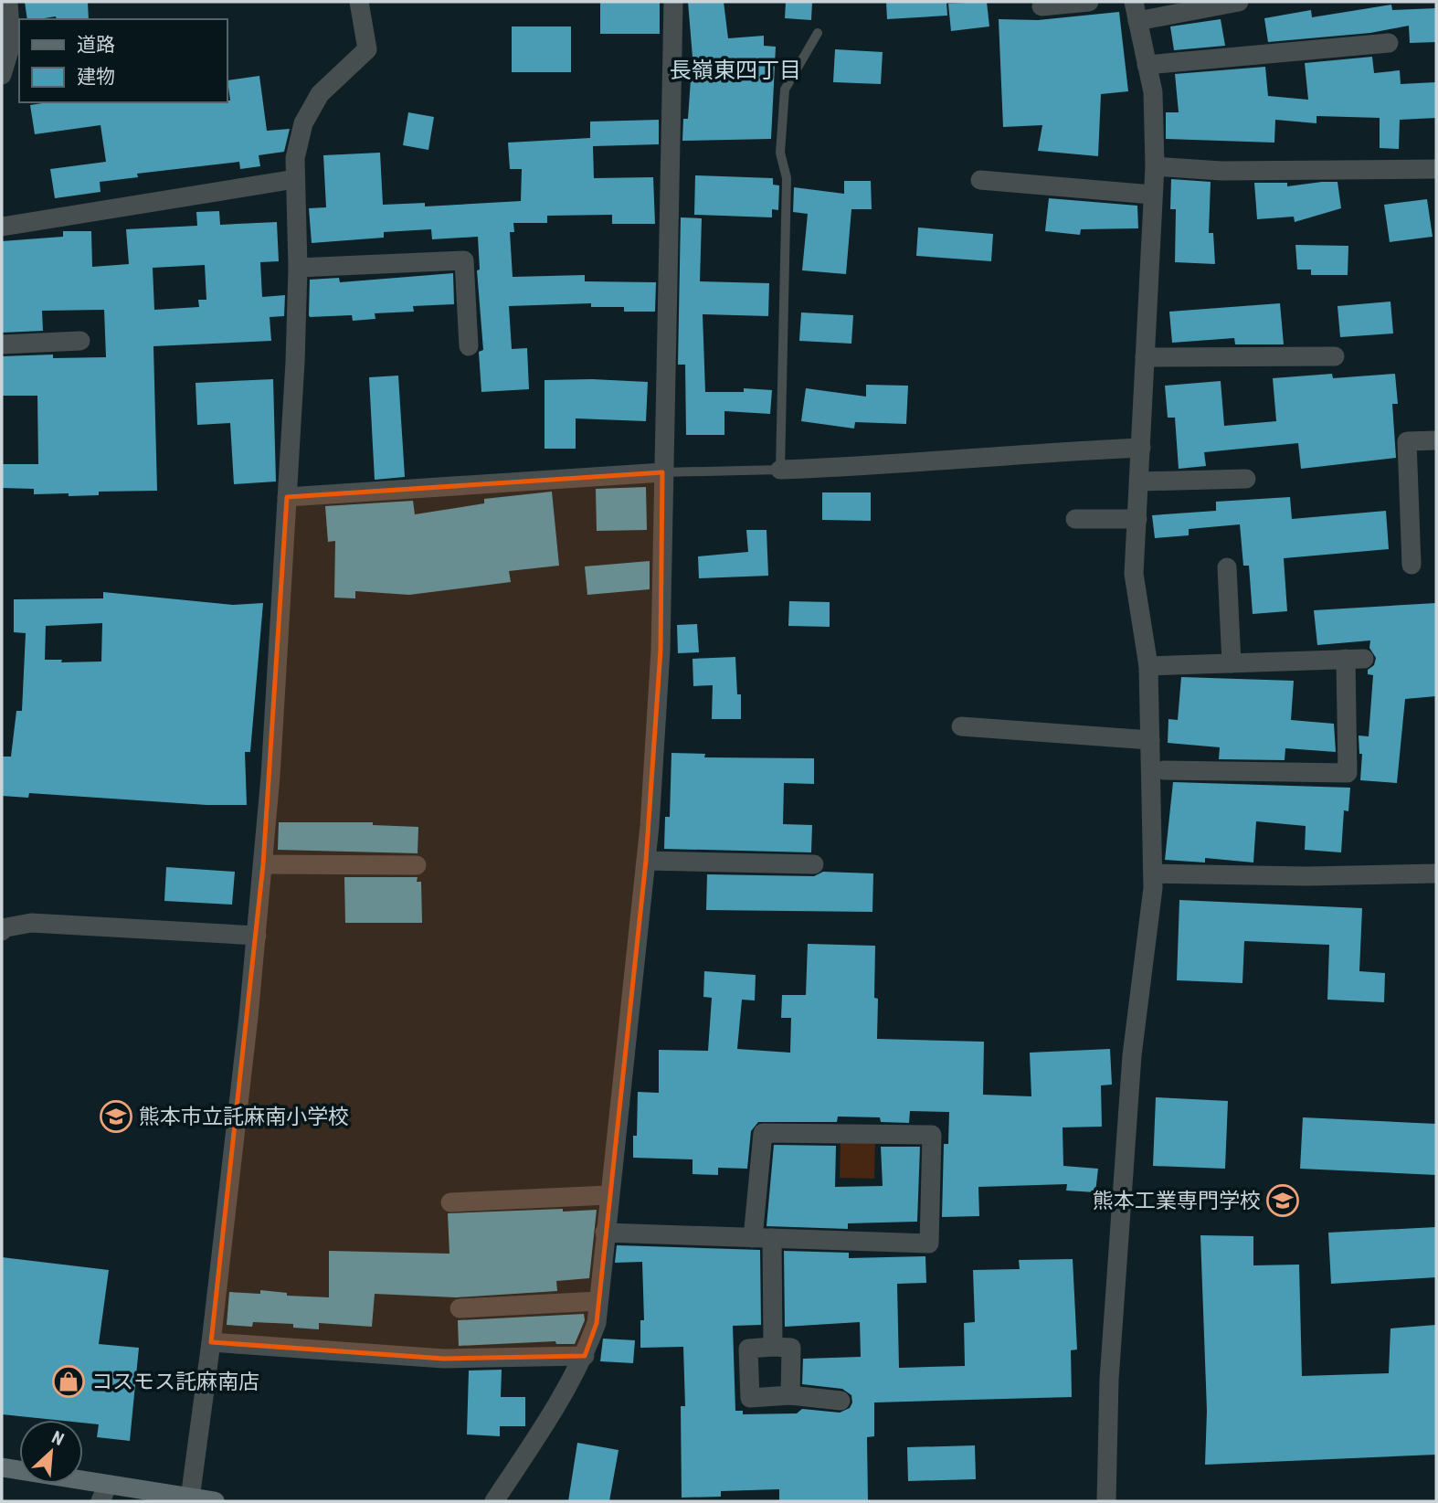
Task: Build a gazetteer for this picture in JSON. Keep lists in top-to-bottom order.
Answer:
{
  "districts": ["長嶺東四丁目"],
  "places": {
    "school or university": ["熊本市立託麻南小学校", "熊本工業専門学校"],
    "shop": ["コスモス託麻南店"]
  },
  "legend": ["道路", "建物"],
  "north": "top right"
}
